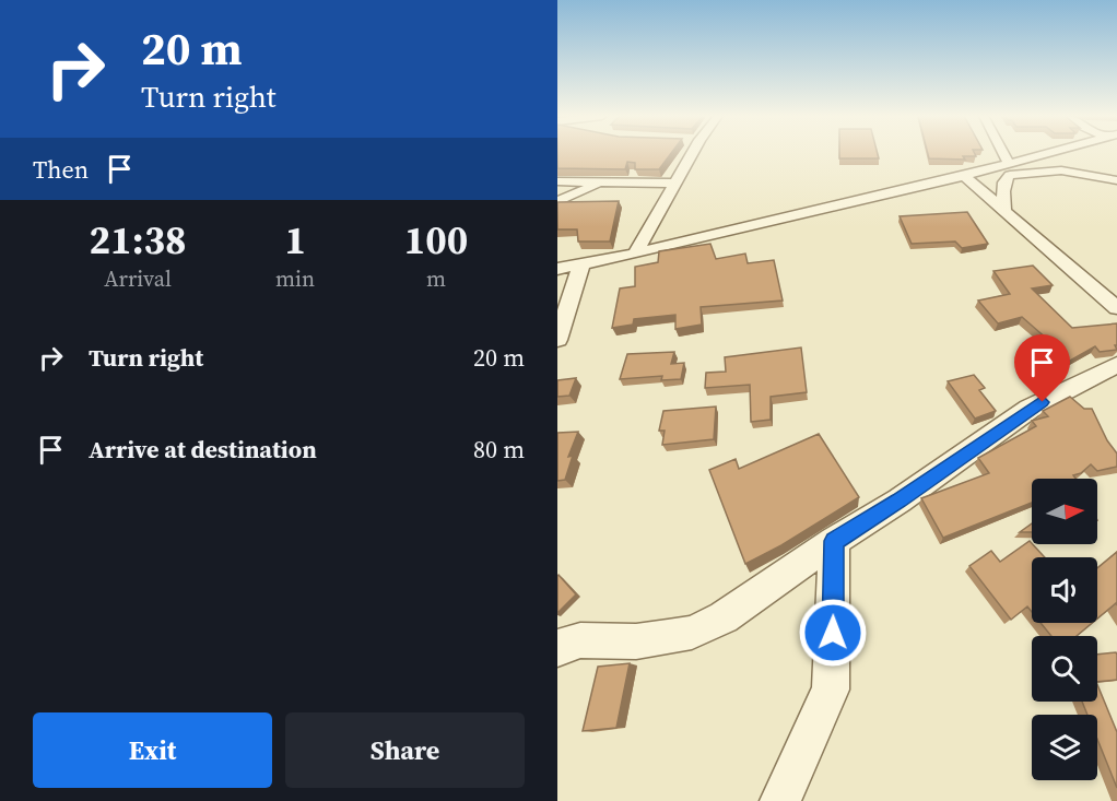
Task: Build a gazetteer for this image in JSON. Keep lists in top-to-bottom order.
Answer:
{
  "north": "right",
  "page": {
    "turn": ["20 m", "Turn right"],
    "then": "Then",
    "eta": [
      "21:38",
      "Arrival",
      "1",
      "min",
      "100",
      "m"
    ],
    "list": [
      {
        "name": "Turn right",
        "value": "20 m"
      },
      {
        "name": "Arrive at destination",
        "value": "80 m"
      }
    ],
    "buttons": ["Exit", "Share"]
  }
}
